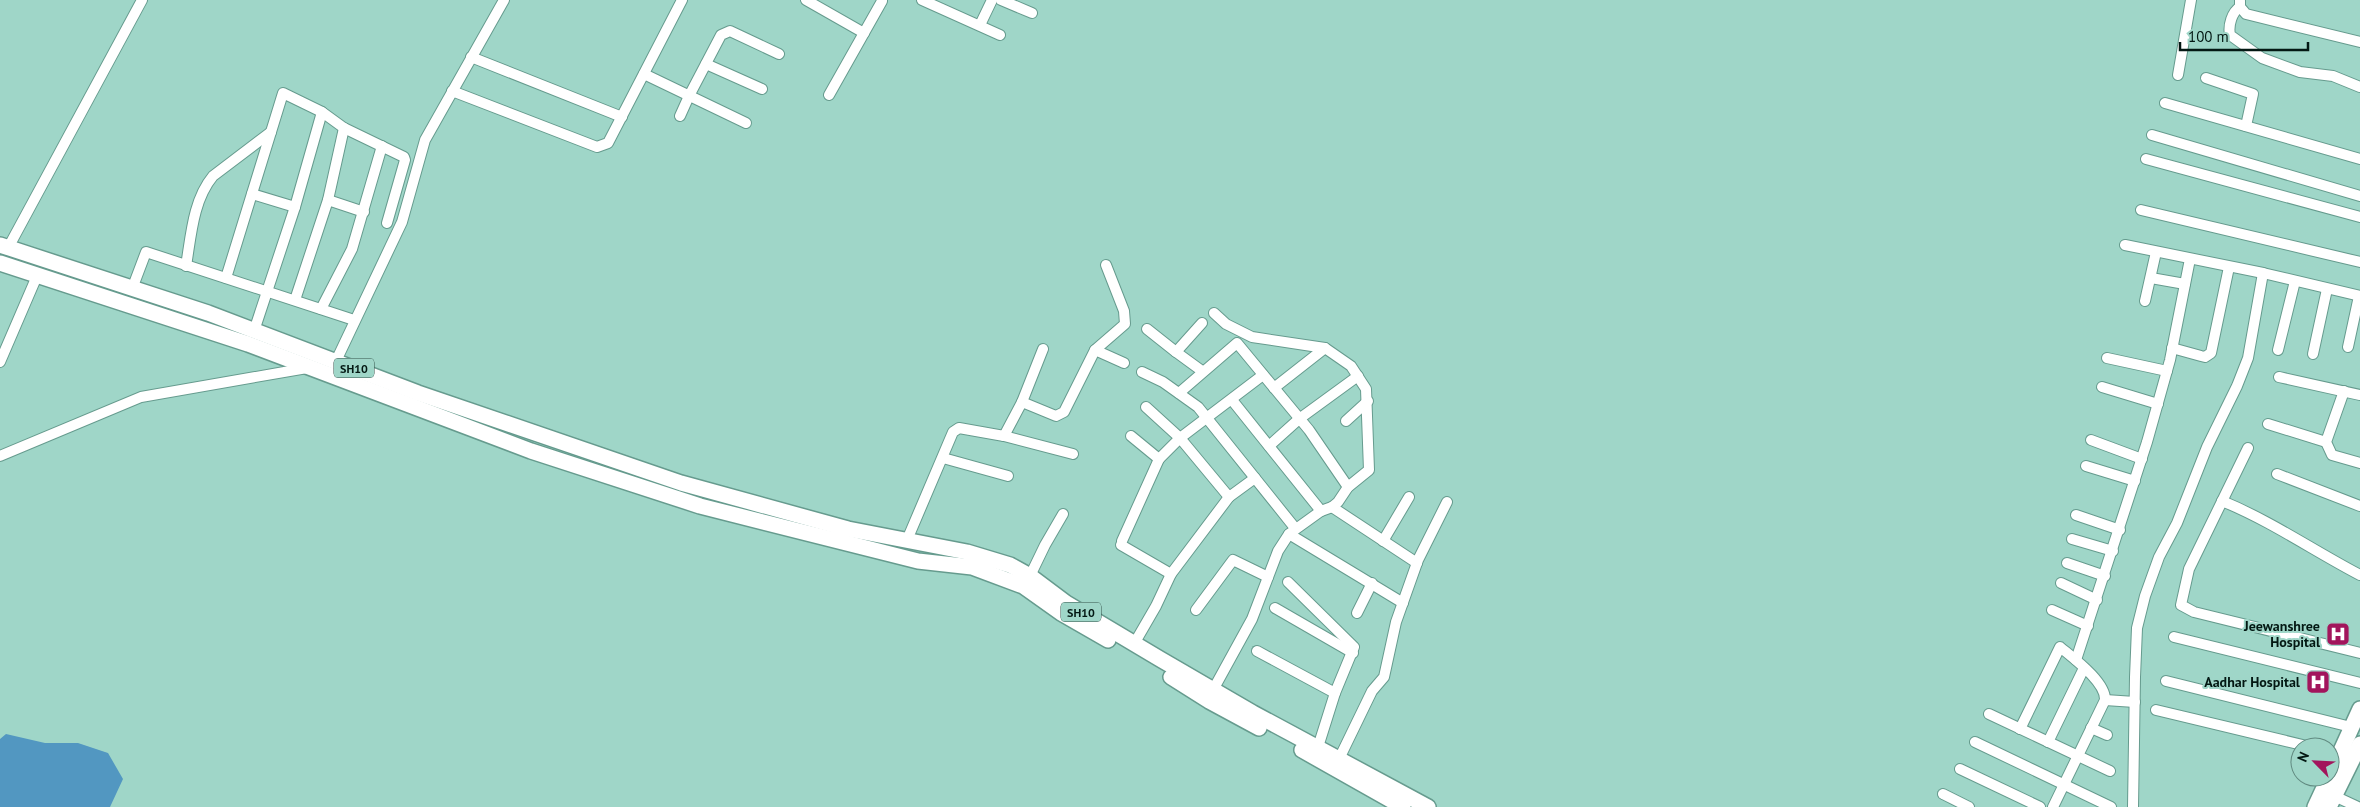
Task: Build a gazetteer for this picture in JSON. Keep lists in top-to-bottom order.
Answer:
{
  "streets": {
    "main road": ["SH10"]
  },
  "places": {
    "hospital": ["Jeewanshree Hospital", "Aadhar Hospital"]
  },
  "scale_bar": "100 m",
  "north": "top left"
}
